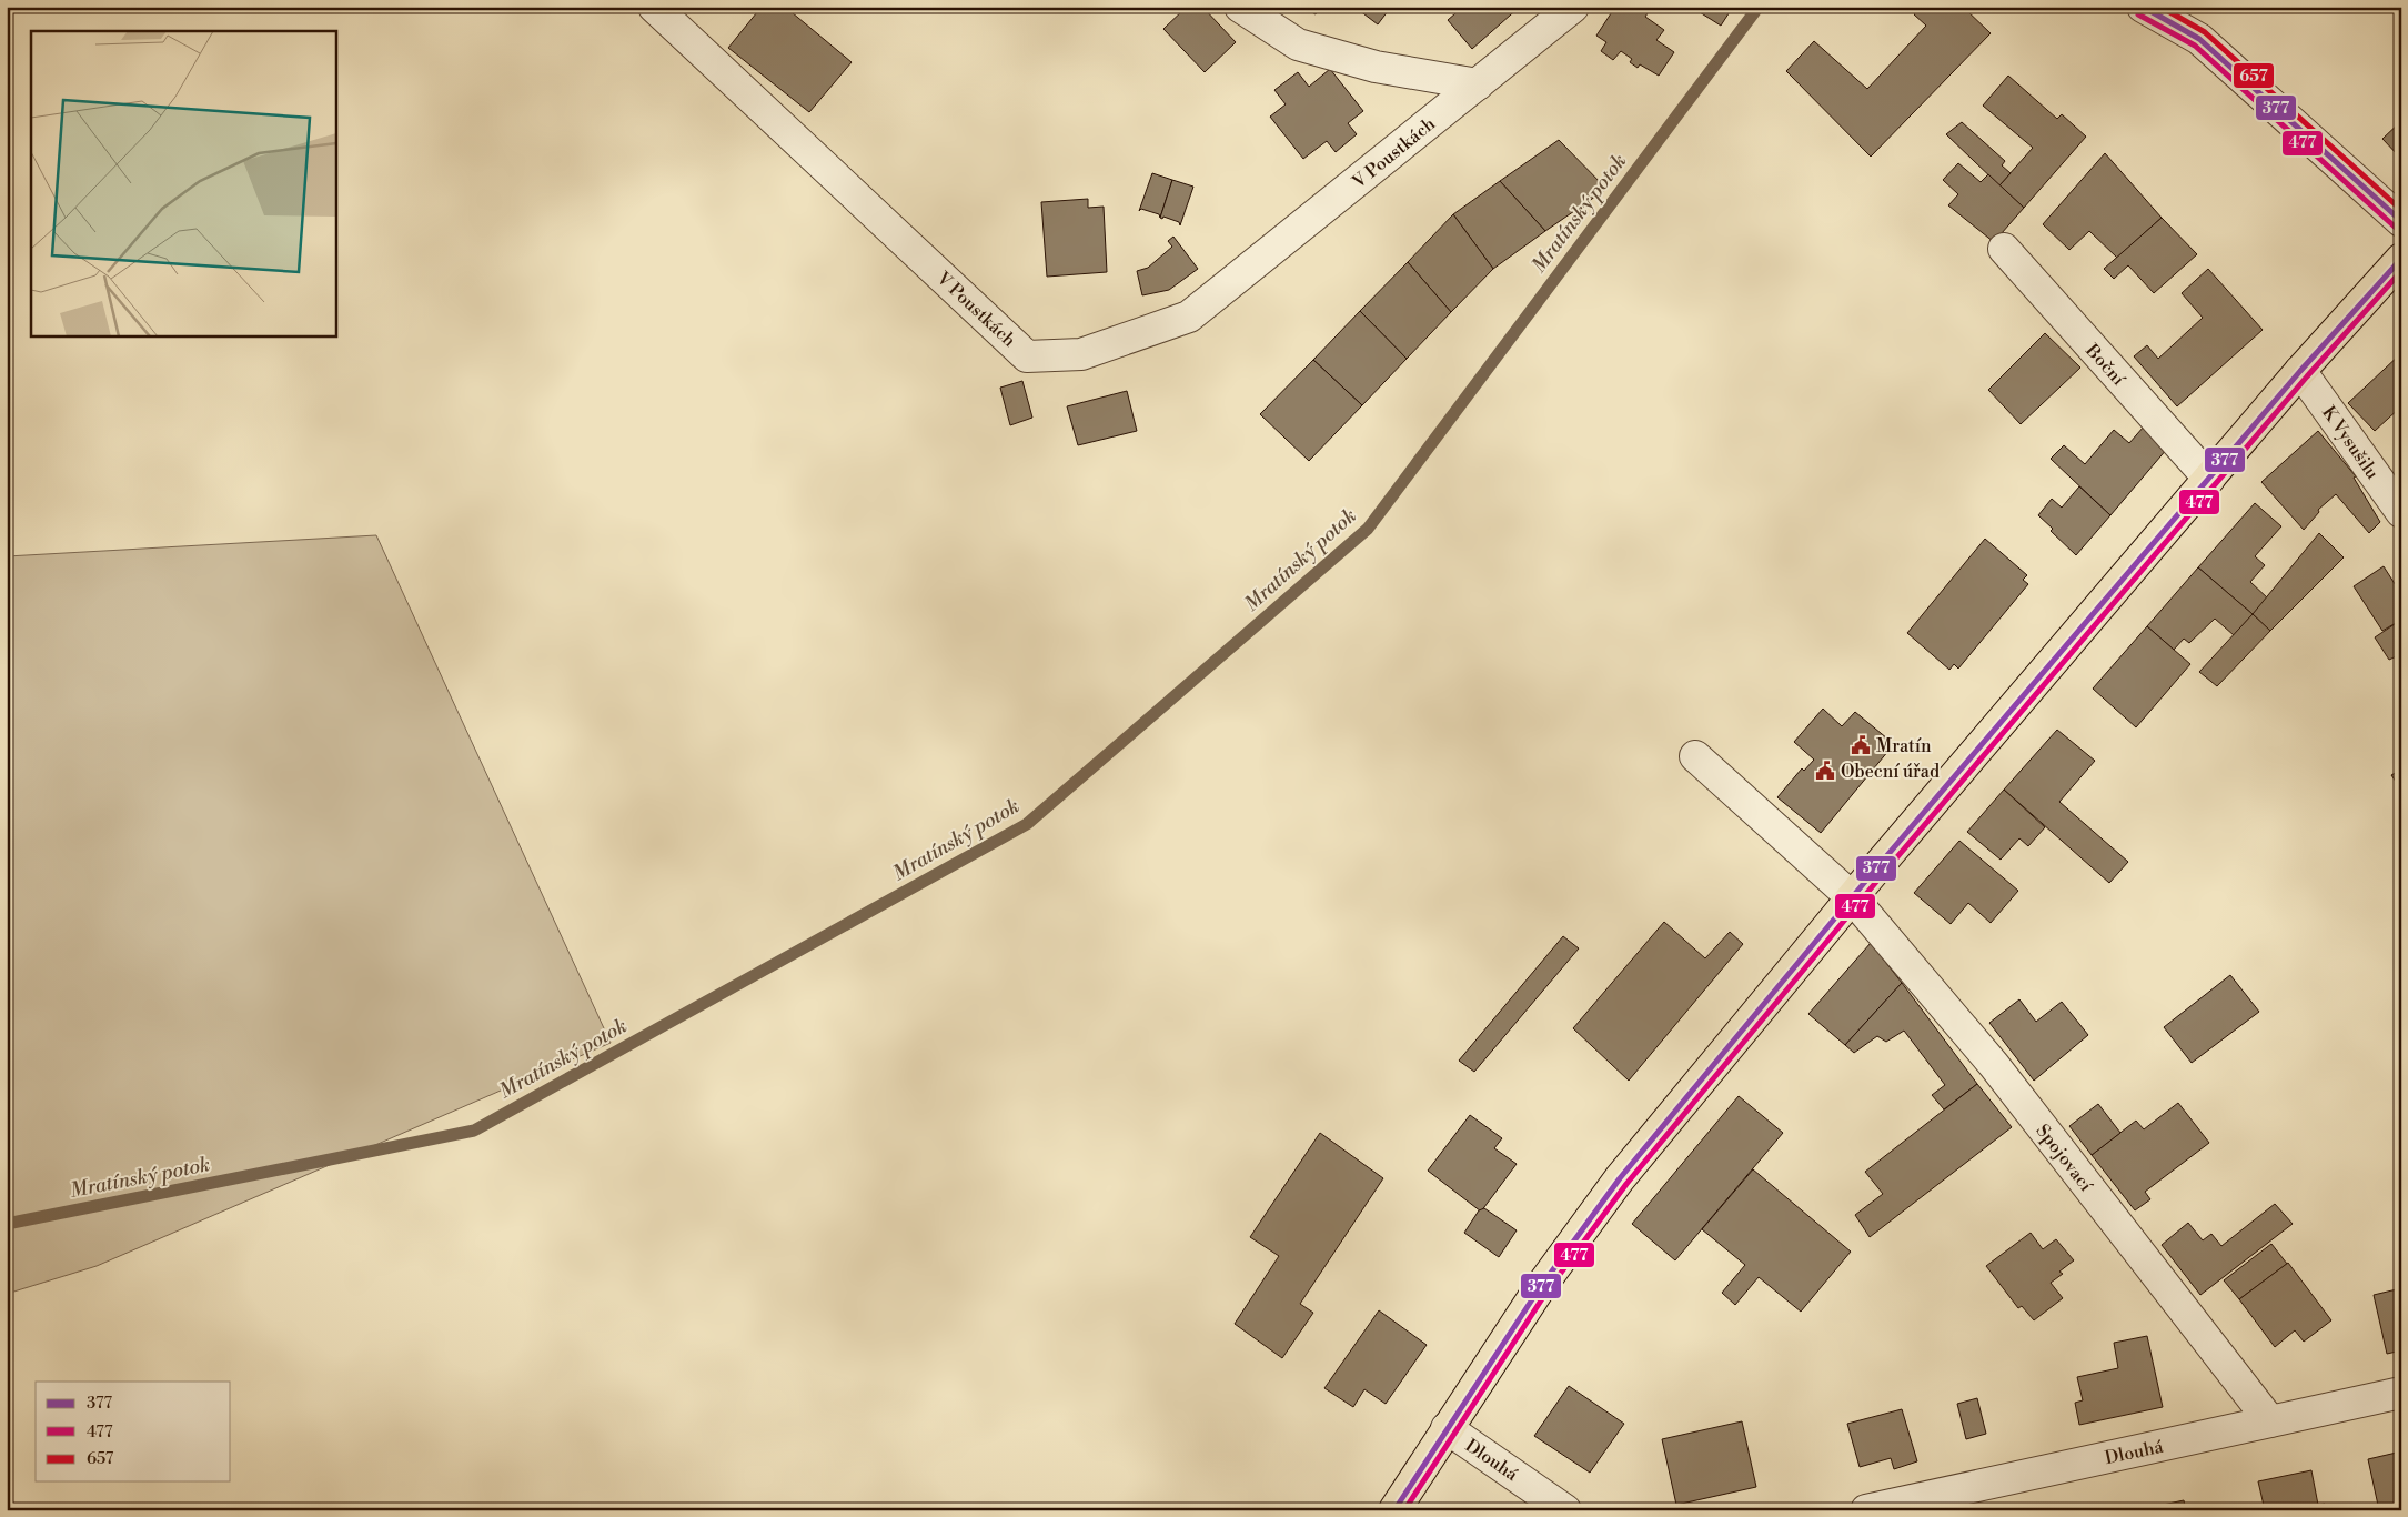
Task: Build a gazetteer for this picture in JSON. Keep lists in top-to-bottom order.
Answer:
{
  "streets": {
    "street": [
      "V Poustkách",
      "Boční",
      "K Vysušilu",
      "Spojovací",
      "Dlouhá"
    ]
  },
  "crossings": [
    ["Spojovací", "Dlouhá"]
  ],
  "water": ["Mratínský potok"],
  "places": {
    "public building": ["Mratín", "Obecní úřad"]
  },
  "lines": ["transit line 377", "transit line 657", "transit line 477"],
  "legend": ["377", "477", "657"]
}
